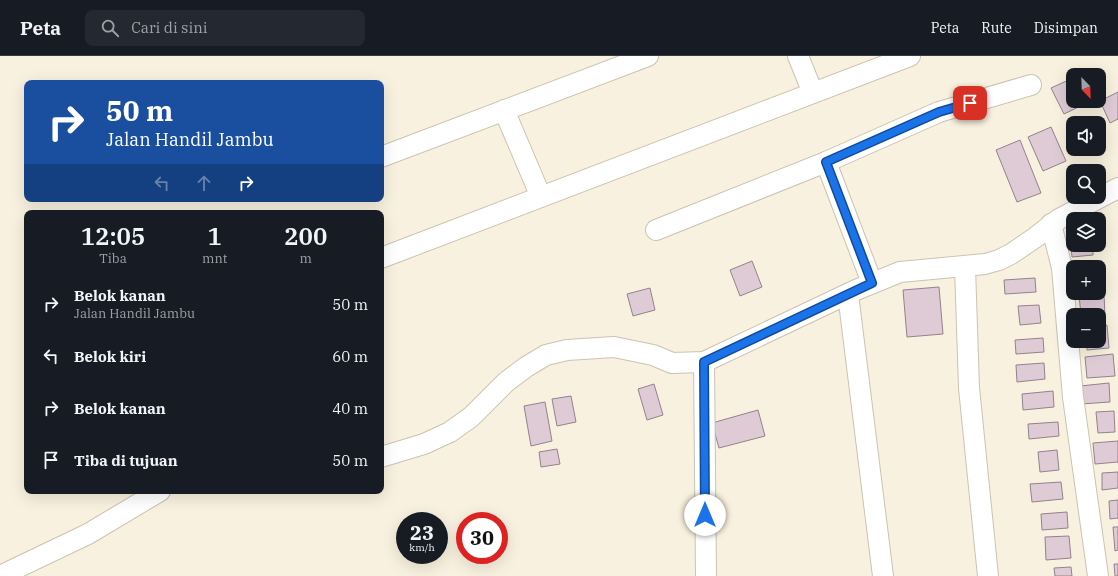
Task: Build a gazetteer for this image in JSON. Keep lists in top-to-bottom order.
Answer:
{
  "north": "bottom right",
  "page": {
    "header": "Peta",
    "search": "Cari di sini",
    "nav": ["Peta", "Rute", "Disimpan"],
    "map_buttons": ["+", "−"],
    "turn": ["50 m", "Jalan Handil Jambu"],
    "eta": [
      "12:05",
      "Tiba",
      "1",
      "mnt",
      "200",
      "m"
    ],
    "list": [
      {
        "name": "Belok kanan",
        "note": "Jalan Handil Jambu",
        "value": "50 m"
      },
      {
        "name": "Belok kiri",
        "value": "60 m"
      },
      {
        "name": "Belok kanan",
        "value": "40 m"
      },
      {
        "name": "Tiba di tujuan",
        "value": "50 m"
      }
    ],
    "speed": "23 km/h",
    "limit": "30"
  }
}
